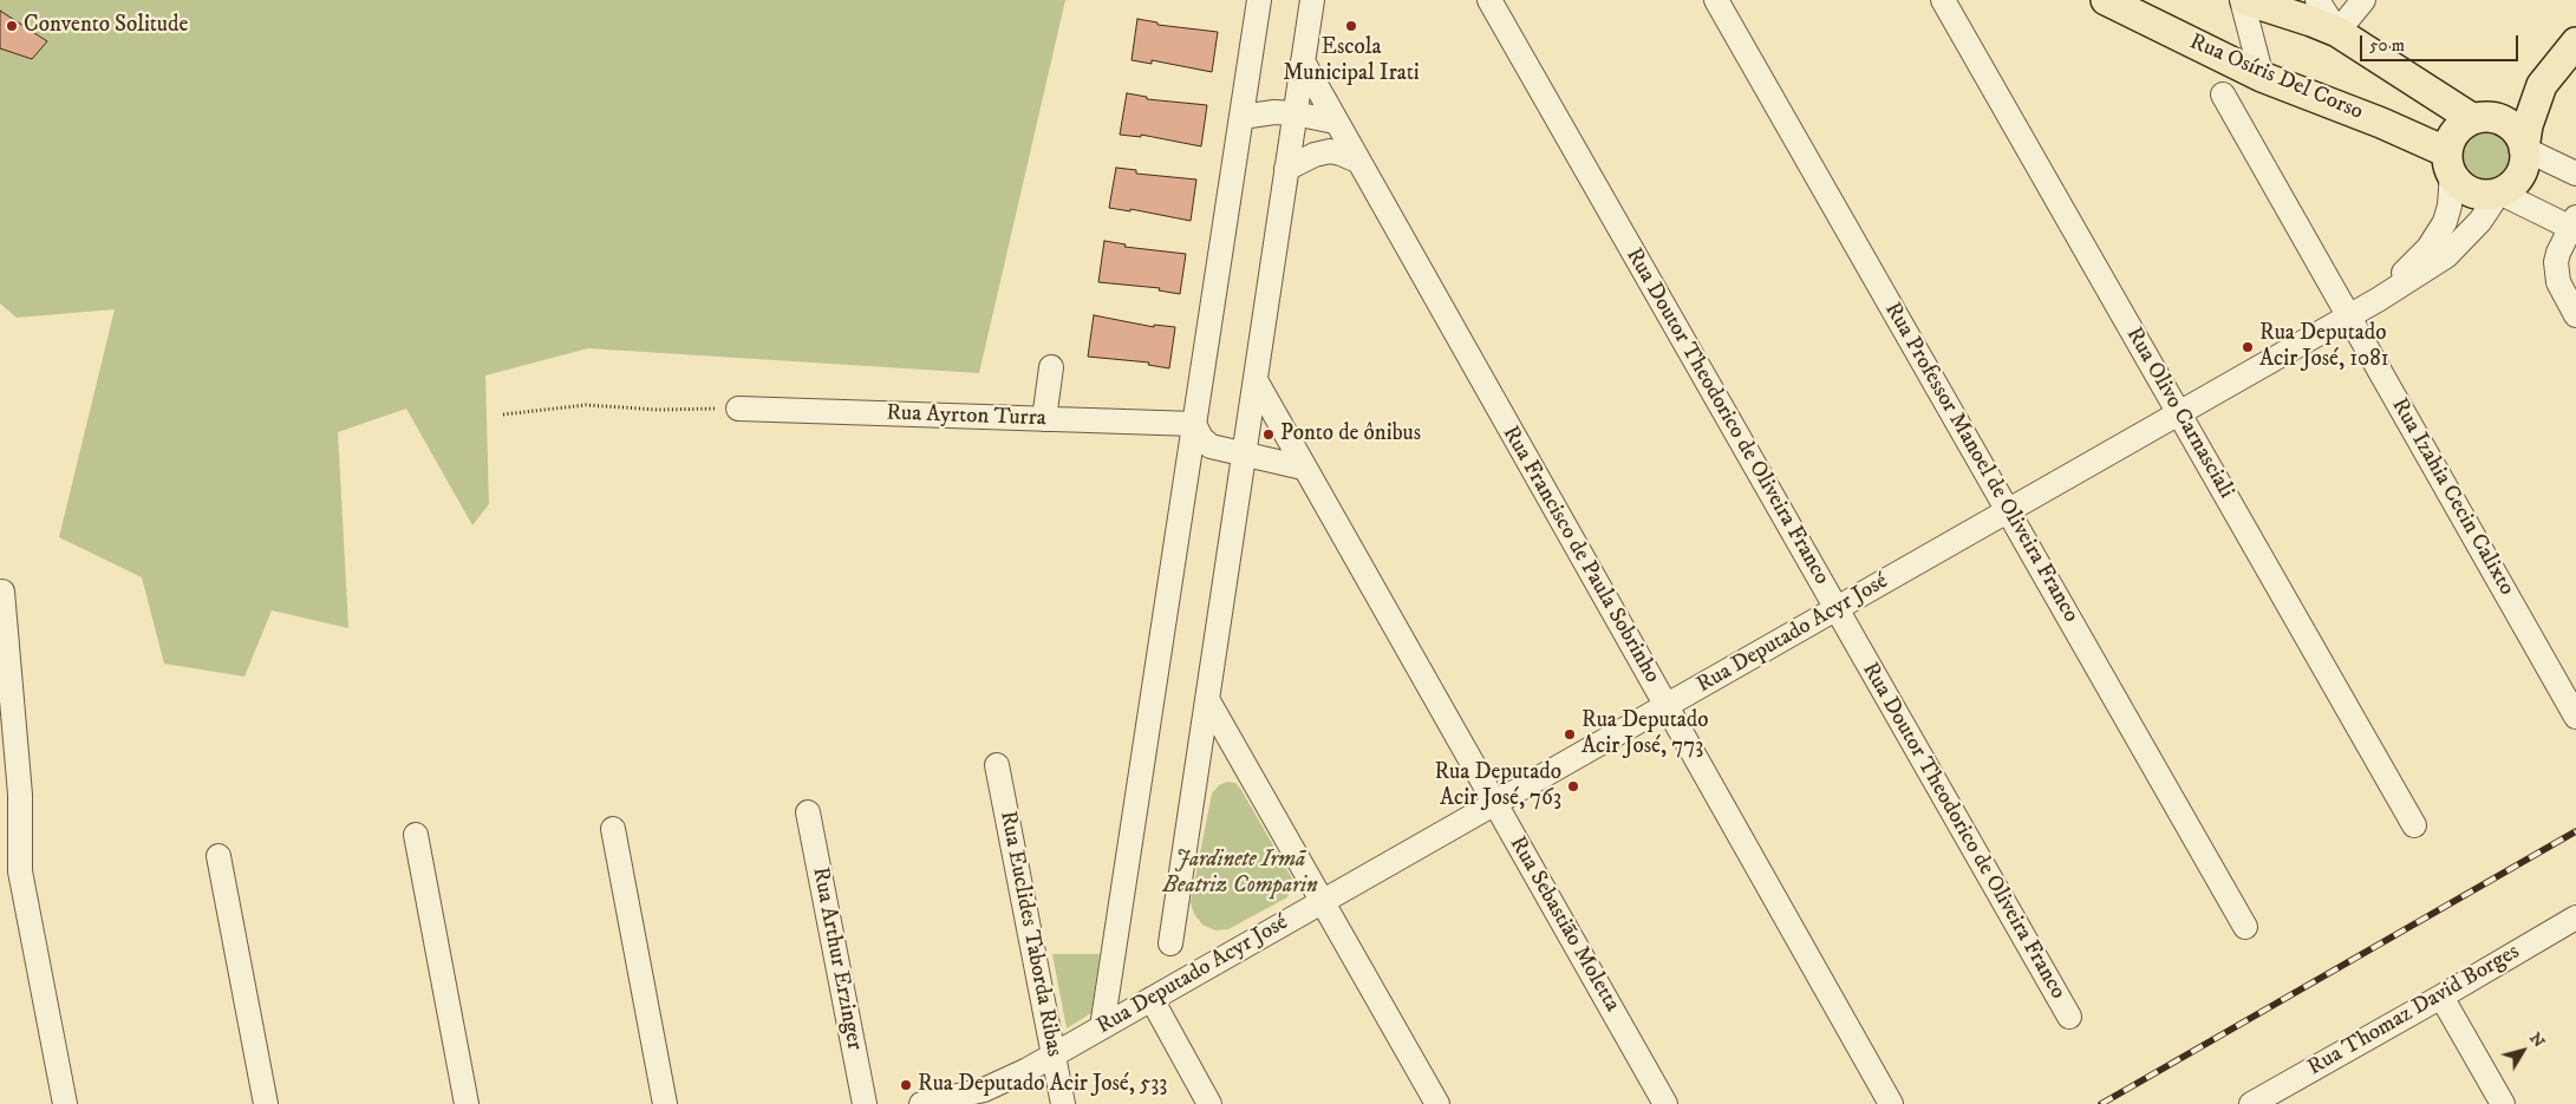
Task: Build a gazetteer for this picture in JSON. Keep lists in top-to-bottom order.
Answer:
{
  "streets": {
    "main road": ["Rua Osíris Del Corso"],
    "street": [
      "Rua Olivo Carnasciali",
      "Rua Ayrton Turra",
      "Rua Doutor Theodorico de Oliveira Franco",
      "Rua Professor Manoel de Oliveira Franco",
      "Rua Izahia Cecin Calixto",
      "Rua Francisco de Paula Sobrinho",
      "Rua Deputado Acyr José",
      "Rua Sebastião Moletta",
      "Rua Euclides Taborda Ribas",
      "Rua Arthur Erzinger",
      "Rua Thomaz David Borges"
    ]
  },
  "crossings": [
    ["Rua Osíris Del Corso", "Rua Deputado Acyr José"],
    ["Rua Olivo Carnasciali", "Rua Deputado Acyr José"],
    ["Rua Doutor Theodorico de Oliveira Franco", "Rua Deputado Acyr José"],
    ["Rua Professor Manoel de Oliveira Franco", "Rua Deputado Acyr José"],
    ["Rua Izahia Cecin Calixto", "Rua Deputado Acyr José"],
    ["Rua Francisco de Paula Sobrinho", "Rua Deputado Acyr José"],
    ["Rua Deputado Acyr José", "Rua Sebastião Moletta"],
    ["Rua Deputado Acyr José", "Rua Euclides Taborda Ribas"]
  ],
  "parks": ["Jardinete Irmã Beatriz Comparin"],
  "places": [
    "Convento Solitude",
    "Escola Municipal Irati",
    "Rua Deputado Acir José, 1081",
    "Ponto de ônibus",
    "Rua Deputado Acir José, 773",
    "Rua Deputado Acir José, 763",
    "Rua Deputado Acir José, 533"
  ],
  "scale_bar": "50 m",
  "north": "top right"
}
